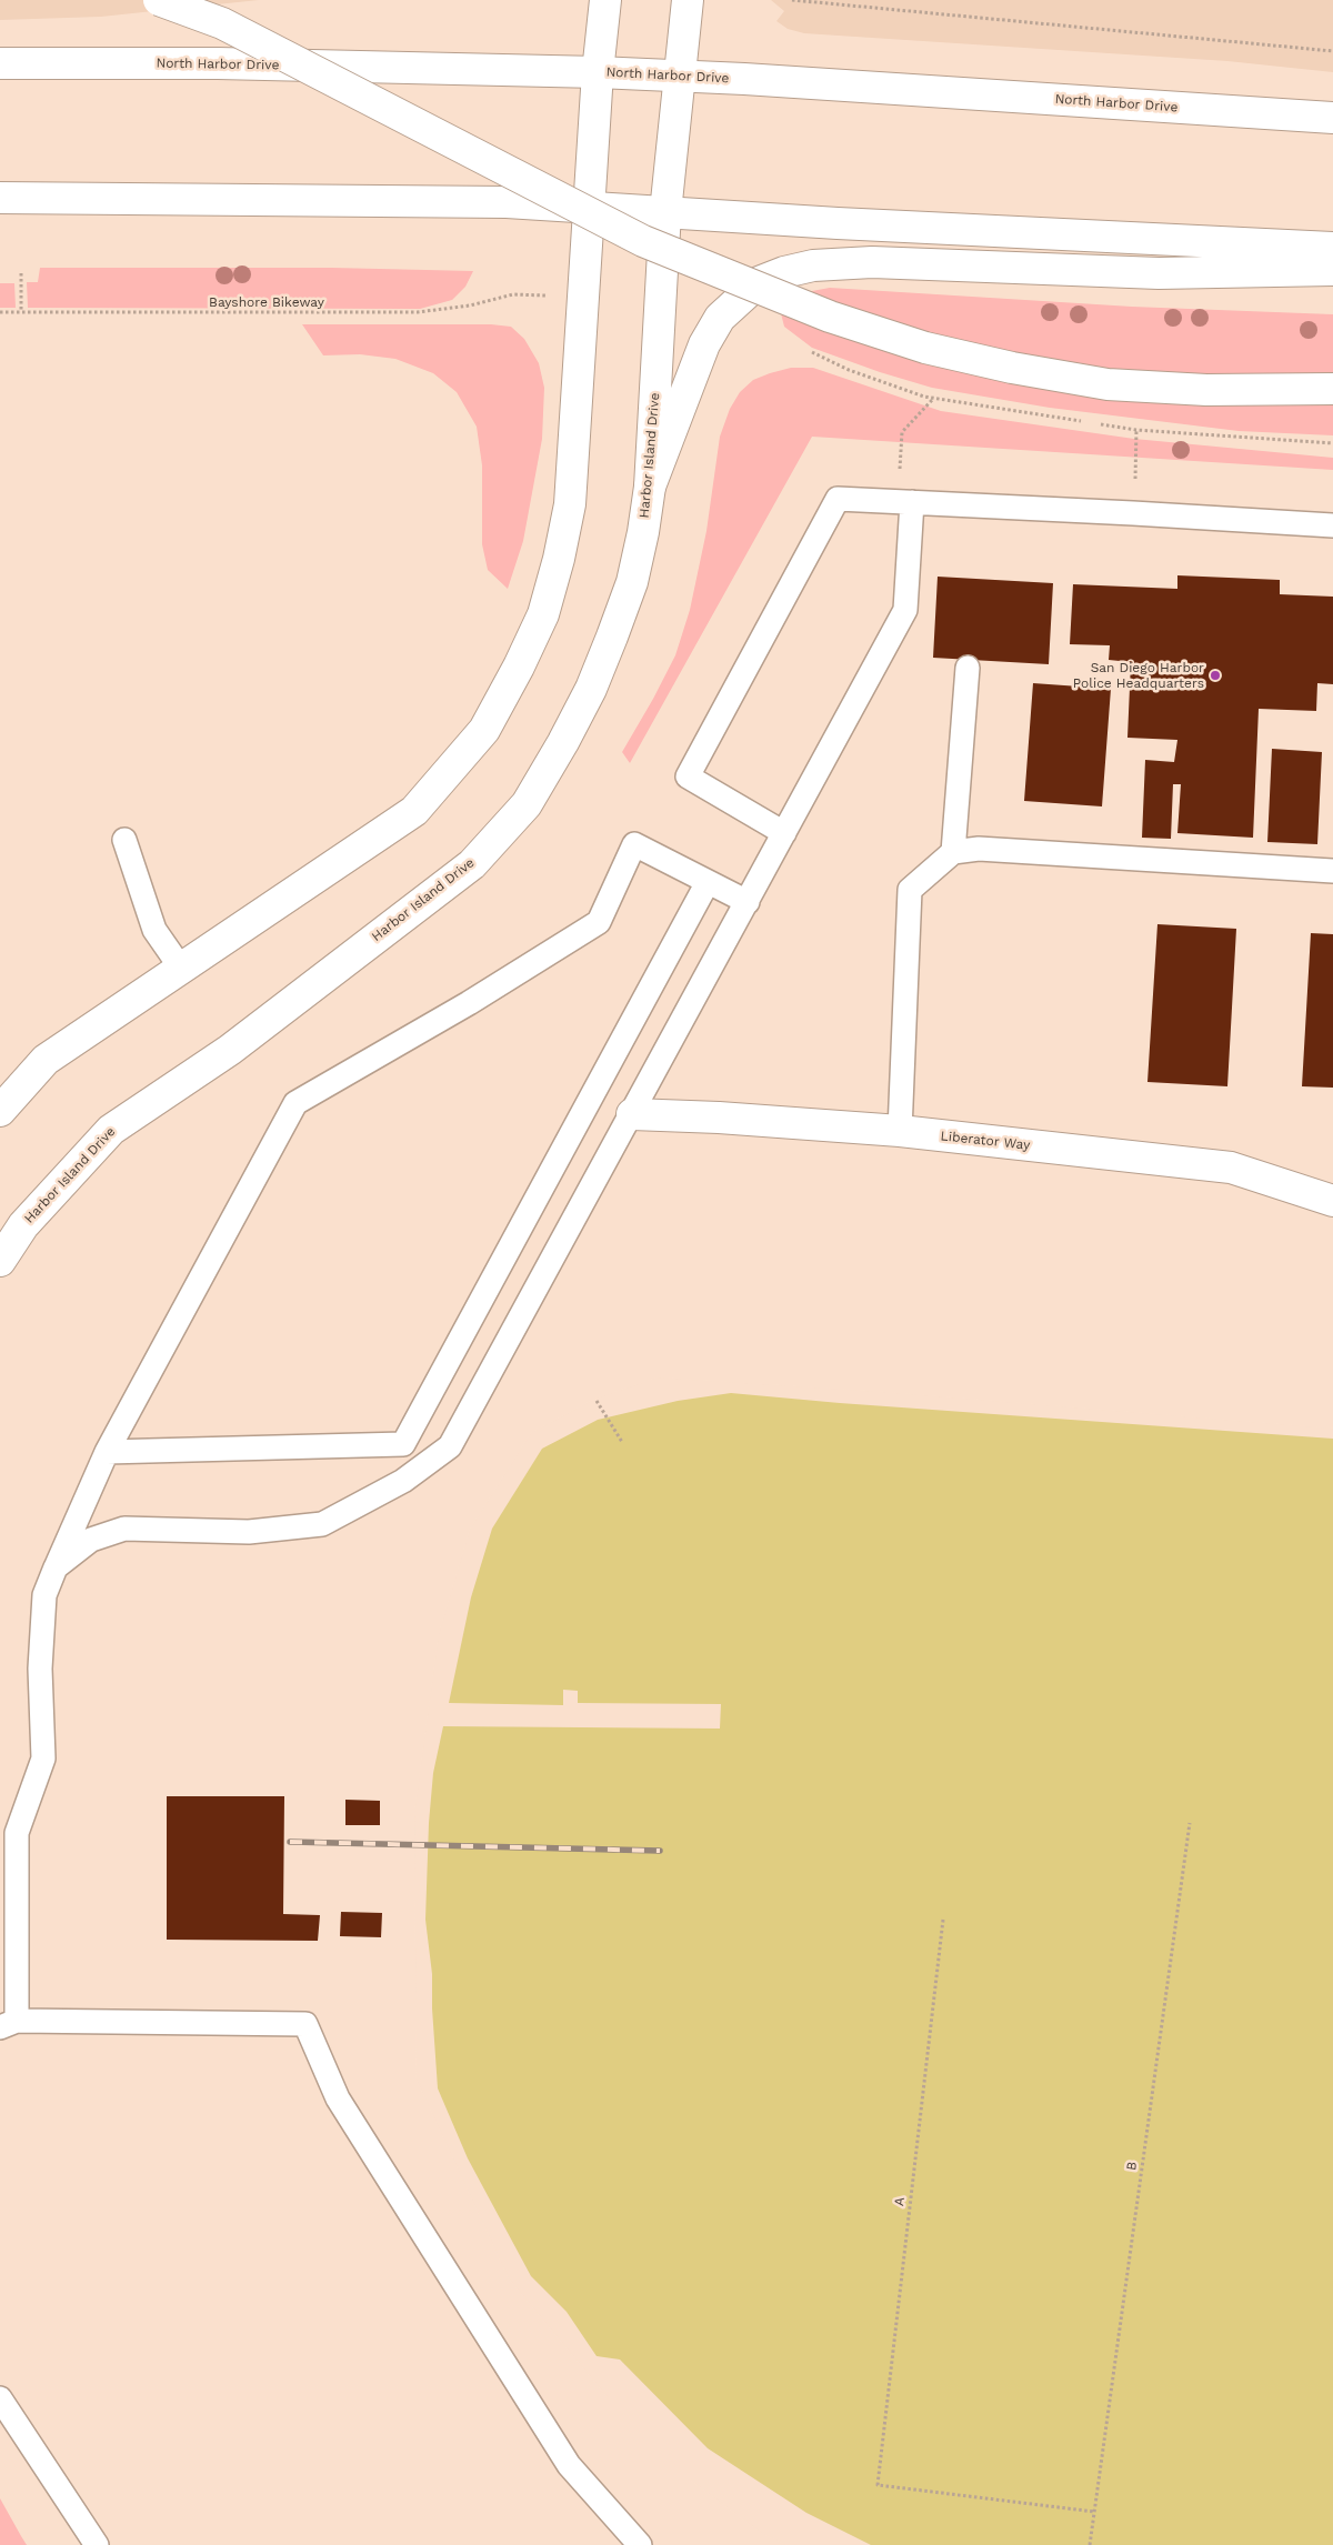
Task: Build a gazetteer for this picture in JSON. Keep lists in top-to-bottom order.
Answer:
{
  "streets": {
    "main road": ["North Harbor Drive", "Harbor Island Drive", "Liberator Way"],
    "path": ["Bayshore Bikeway", "B", "A"]
  },
  "crossings": [
    ["North Harbor Drive", "Harbor Island Drive"],
    ["B", "A"]
  ],
  "places": ["San Diego Harbor Police Headquarters"]
}
